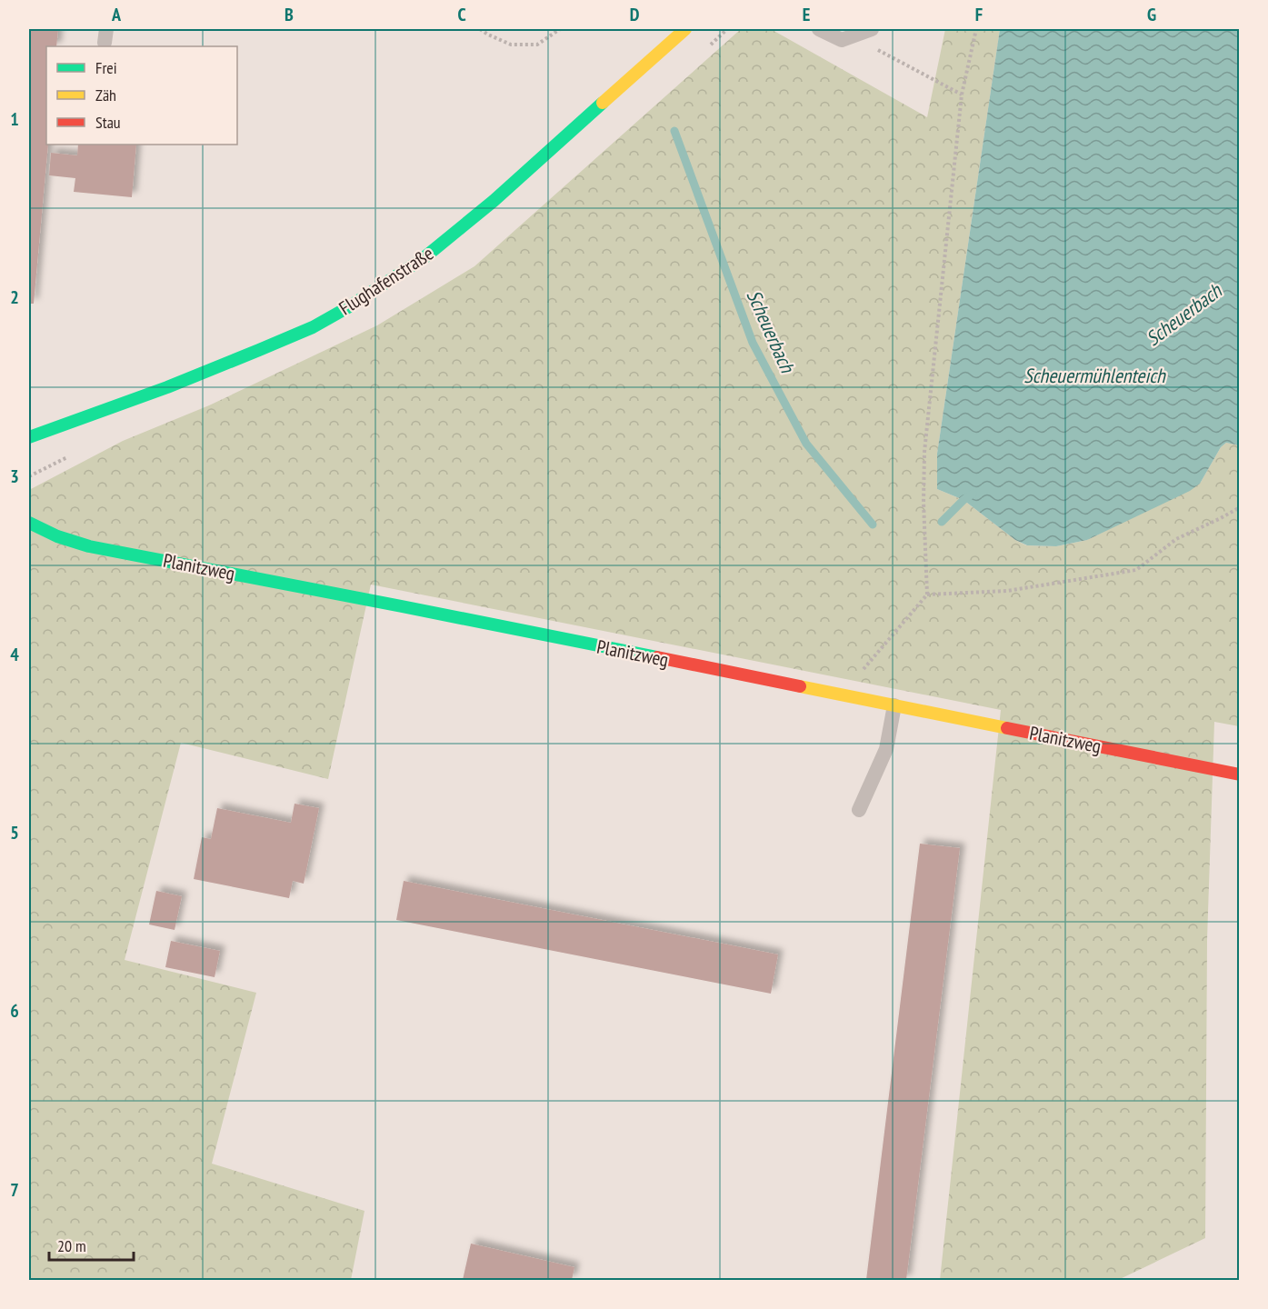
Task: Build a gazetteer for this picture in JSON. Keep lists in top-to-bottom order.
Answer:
{
  "streets": {
    "street": ["Flughafenstraße", "Planitzweg"]
  },
  "water": ["Scheuerbach", "Scheuermühlenteich"],
  "legend": ["Frei", "Zäh", "Stau"],
  "scale_bar": "20 m",
  "grid": {
    "columns": [
      "A",
      "B",
      "C",
      "D",
      "E",
      "F",
      "G"
    ],
    "rows": [
      "1",
      "2",
      "3",
      "4",
      "5",
      "6",
      "7"
    ]
  }
}
